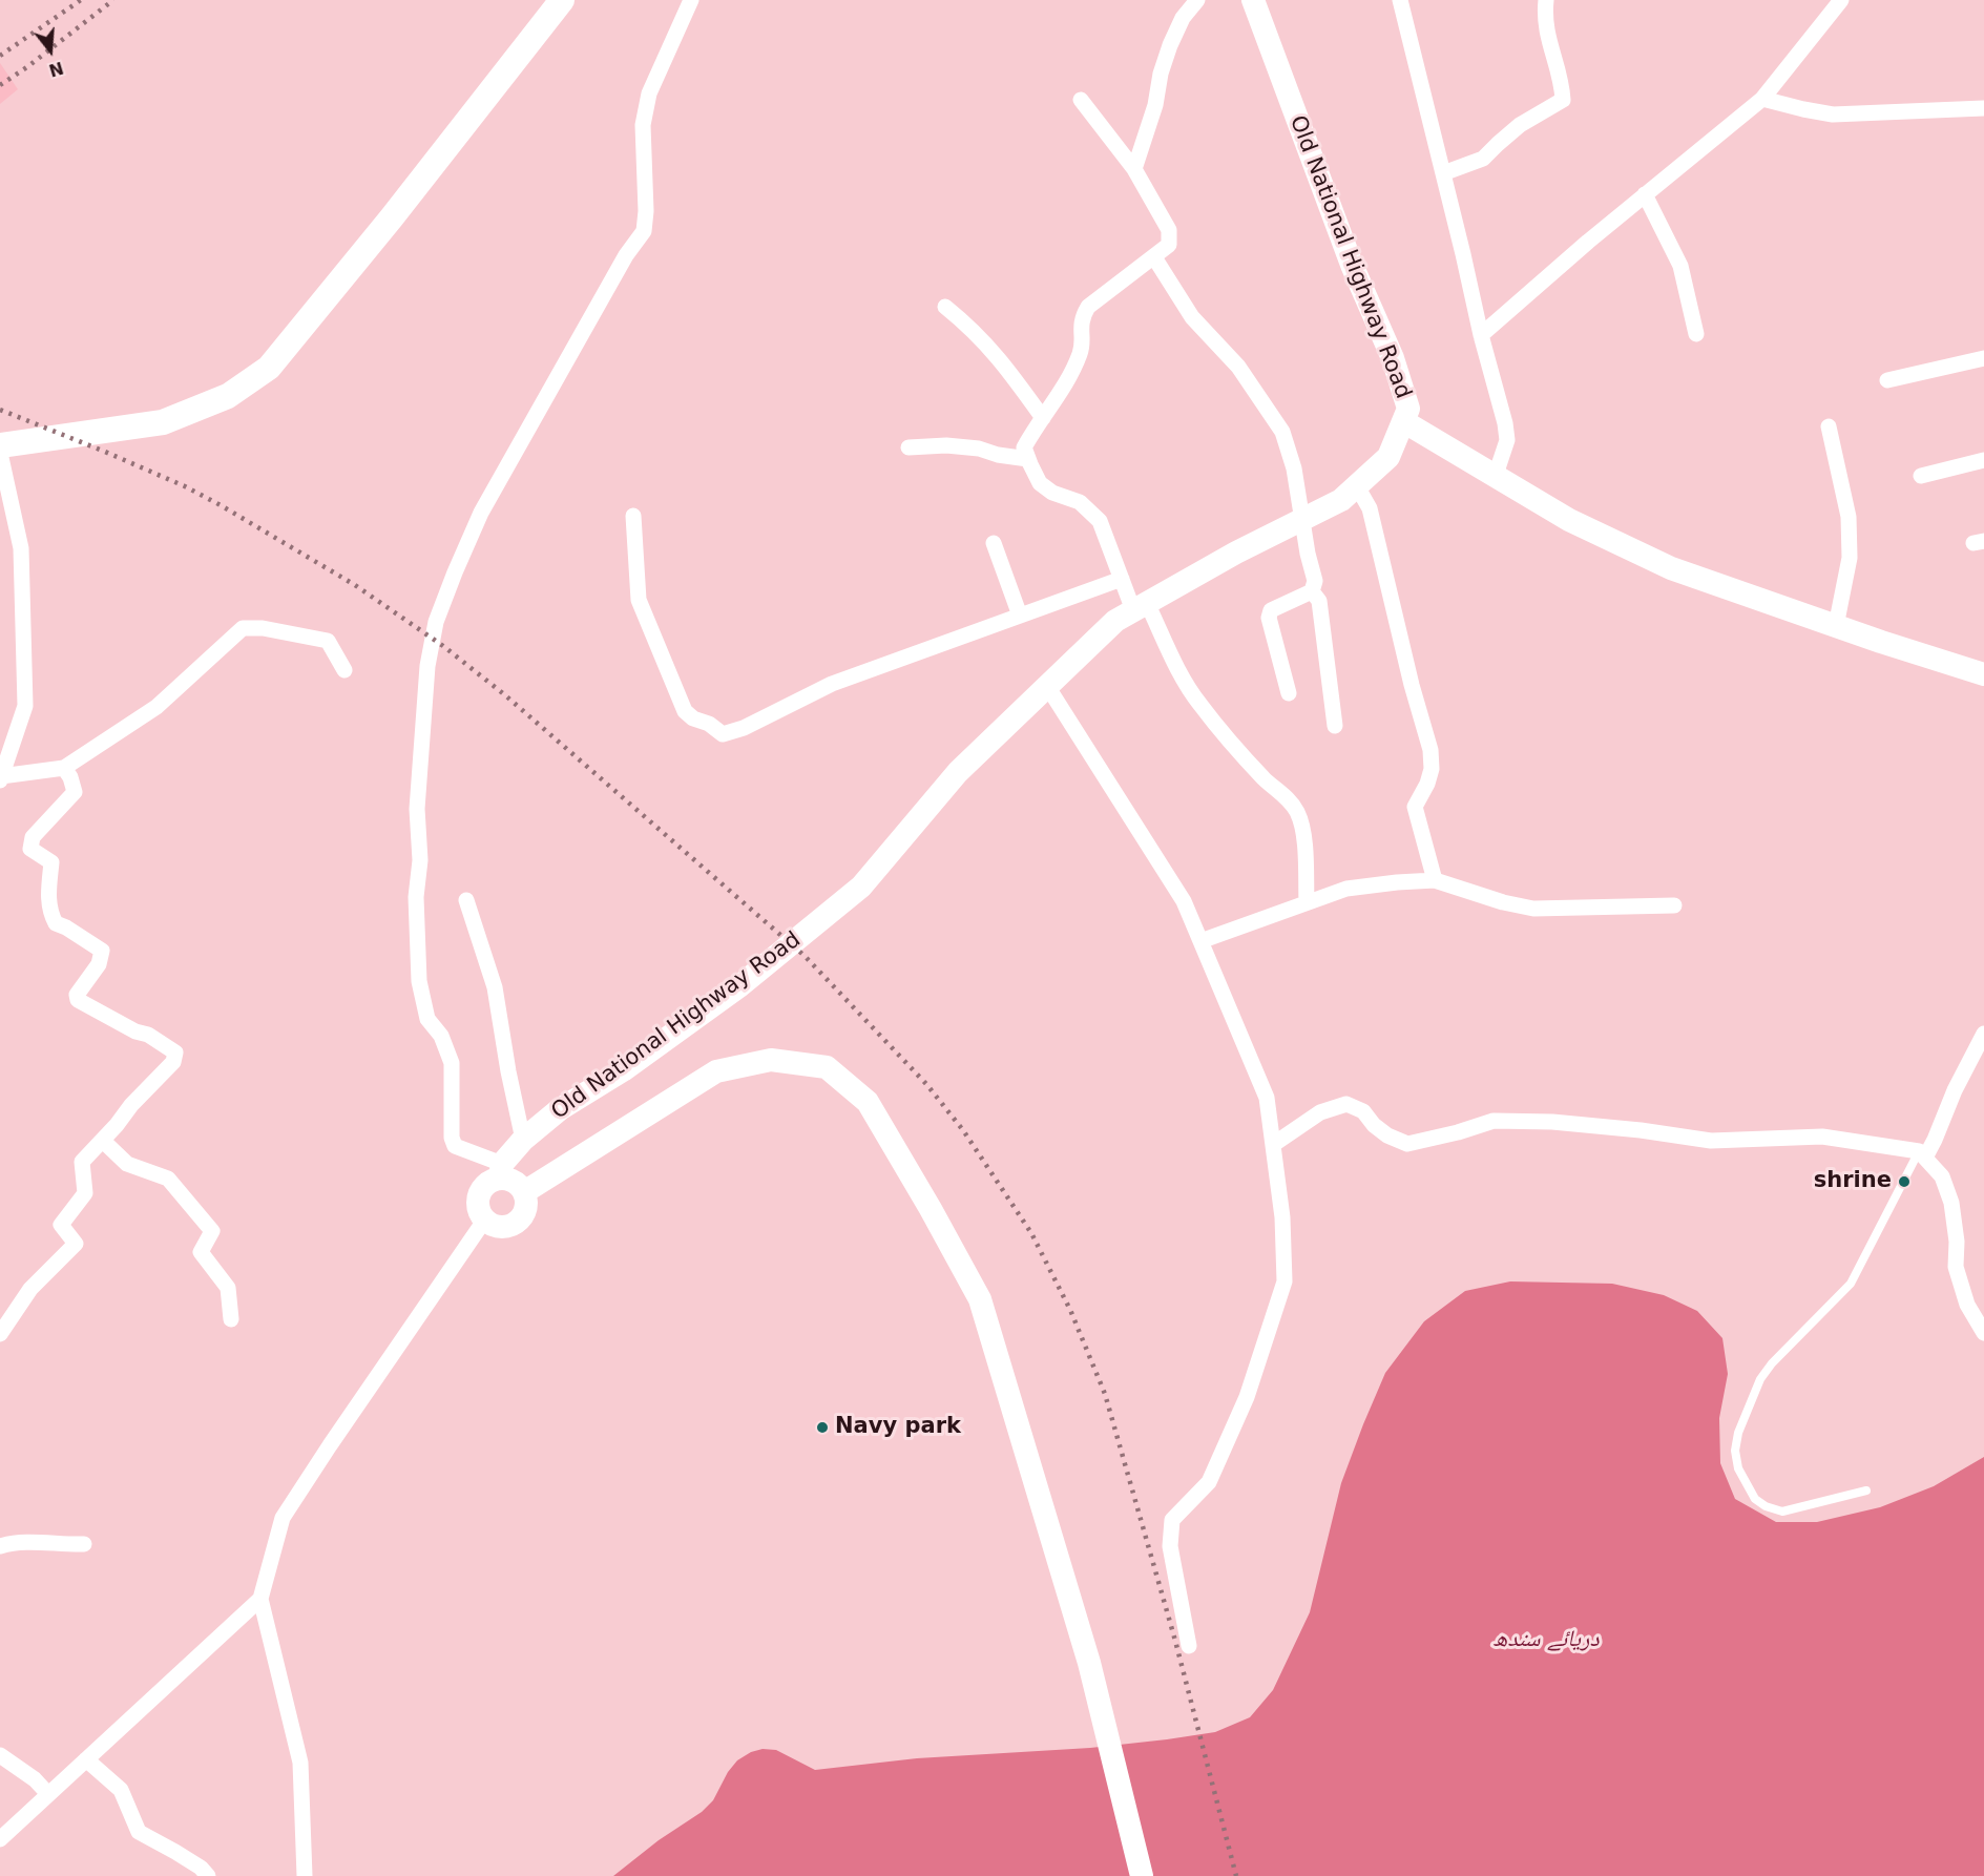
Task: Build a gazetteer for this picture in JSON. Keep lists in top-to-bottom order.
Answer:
{
  "streets": {
    "main road": ["Old National Highway Road"]
  },
  "water": ["دریائے سندھ"],
  "places": ["shrine", "Navy park"],
  "north": "bottom"
}
